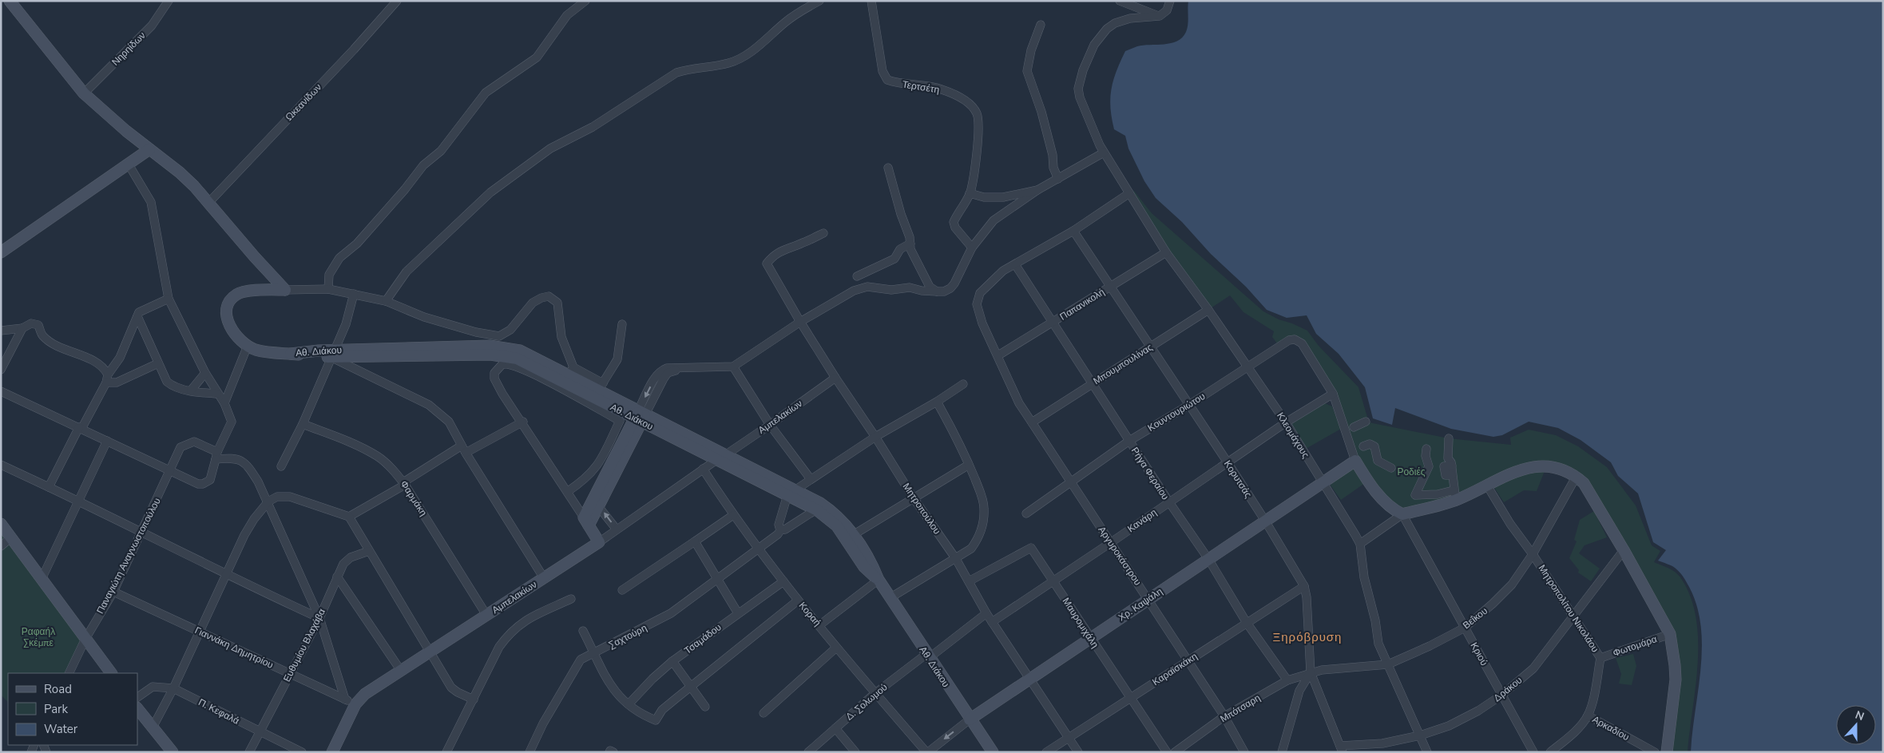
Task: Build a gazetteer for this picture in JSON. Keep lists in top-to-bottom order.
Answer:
{
  "streets": {
    "street": [
      "Νηρηίδων",
      "Τερτσέτη",
      "Ωκεανίδων",
      "Παπανικολή",
      "Αθ. Διάκου",
      "Μπουμπουλίνας",
      "Κουντουριώτου",
      "Αμπελακίων",
      "Κλεομάχους",
      "Ρήγα Φεραίου",
      "Κορυτσάς",
      "Φαρμάκη",
      "Μητροπούλου",
      "Κανάρη",
      "Παναγιώτη Αναγνωστοπούλου",
      "Αργυροκάστρου",
      "Χρ. Καψάλη",
      "Μητροπολίτου Νικολάου",
      "Κοραή",
      "Βεΐκου",
      "Μαυρομιχάλη",
      "Σαχτούρη",
      "Τσαμάδου",
      "Ευθυμίου Βλαχάβα",
      "Φωτομάρα",
      "Γιαννάκη Δημητρίου",
      "Κριού",
      "Καραϊσκάκη",
      "Δράκου",
      "Δ. Σολωμού",
      "Μπότσαρη",
      "Π. Κεφαλά",
      "Αρκαδίου"
    ]
  },
  "crossings": [
    ["Παπανικολή", "Κλεομάχους"],
    ["Παπανικολή", "Ρήγα Φεραίου"],
    ["Παπανικολή", "Κορυτσάς"],
    ["Παπανικολή", "Αργυροκάστρου"],
    ["Αθ. Διάκου", "Αμπελακίων"],
    ["Αθ. Διάκου", "Χρ. Καψάλη"],
    ["Αθ. Διάκου", "Σαχτούρη"],
    ["Αθ. Διάκου", "Δ. Σολωμού"],
    ["Μπουμπουλίνας", "Κλεομάχους"],
    ["Μπουμπουλίνας", "Ρήγα Φεραίου"],
    ["Μπουμπουλίνας", "Κορυτσάς"],
    ["Μπουμπουλίνας", "Αργυροκάστρου"],
    ["Κουντουριώτου", "Κλεομάχους"],
    ["Κουντουριώτου", "Ρήγα Φεραίου"],
    ["Κουντουριώτου", "Κορυτσάς"],
    ["Κουντουριώτου", "Κανάρη"],
    ["Κουντουριώτου", "Αργυροκάστρου"],
    ["Αμπελακίων", "Φαρμάκη"],
    ["Αμπελακίων", "Μητροπούλου"],
    ["Αμπελακίων", "Κοραή"],
    ["Αμπελακίων", "Γιαννάκη Δημητρίου"],
    ["Κλεομάχους", "Κανάρη"],
    ["Κλεομάχους", "Αργυροκάστρου"],
    ["Κλεομάχους", "Χρ. Καψάλη"],
    ["Κλεομάχους", "Βεΐκου"],
    ["Κλεομάχους", "Δράκου"],
    ["Ρήγα Φεραίου", "Κανάρη"],
    ["Ρήγα Φεραίου", "Αργυροκάστρου"],
    ["Ρήγα Φεραίου", "Χρ. Καψάλη"],
    ["Ρήγα Φεραίου", "Καραϊσκάκη"],
    ["Ρήγα Φεραίου", "Μπότσαρη"],
    ["Κορυτσάς", "Κανάρη"],
    ["Κορυτσάς", "Αργυροκάστρου"],
    ["Κορυτσάς", "Χρ. Καψάλη"],
    ["Κορυτσάς", "Βεΐκου"],
    ["Κορυτσάς", "Καραϊσκάκη"],
    ["Κορυτσάς", "Δράκου"],
    ["Κορυτσάς", "Μπότσαρη"],
    ["Μητροπούλου", "Κανάρη"],
    ["Μητροπούλου", "Χρ. Καψάλη"],
    ["Μητροπούλου", "Μαυρομιχάλη"],
    ["Μητροπούλου", "Καραϊσκάκη"],
    ["Κανάρη", "Αργυροκάστρου"],
    ["Κανάρη", "Μαυρομιχάλη"],
    ["Παναγιώτη Αναγνωστοπούλου", "Γιαννάκη Δημητρίου"],
    ["Αργυροκάστρου", "Χρ. Καψάλη"],
    ["Αργυροκάστρου", "Καραϊσκάκη"],
    ["Αργυροκάστρου", "Μπότσαρη"],
    ["Χρ. Καψάλη", "Κοραή"],
    ["Χρ. Καψάλη", "Μαυρομιχάλη"],
    ["Μητροπολίτου Νικολάου", "Βεΐκου"],
    ["Μητροπολίτου Νικολάου", "Φωτομάρα"],
    ["Μητροπολίτου Νικολάου", "Δράκου"],
    ["Μητροπολίτου Νικολάου", "Αρκαδίου"],
    ["Κοραή", "Σαχτούρη"],
    ["Κοραή", "Τσαμάδου"],
    ["Κοραή", "Δ. Σολωμού"],
    ["Βεΐκου", "Κριού"],
    ["Βεΐκου", "Μπότσαρη"],
    ["Μαυρομιχάλη", "Καραϊσκάκη"],
    ["Ευθυμίου Βλαχάβα", "Γιαννάκη Δημητρίου"],
    ["Ευθυμίου Βλαχάβα", "Π. Κεφαλά"],
    ["Κριού", "Δράκου"]
  ],
  "districts": ["Ξηρόβρυση"],
  "parks": ["Ροδιές", "Ραφαήλ Σκέμπε"],
  "legend": ["Road", "Park", "Water"],
  "north": "top"
}
